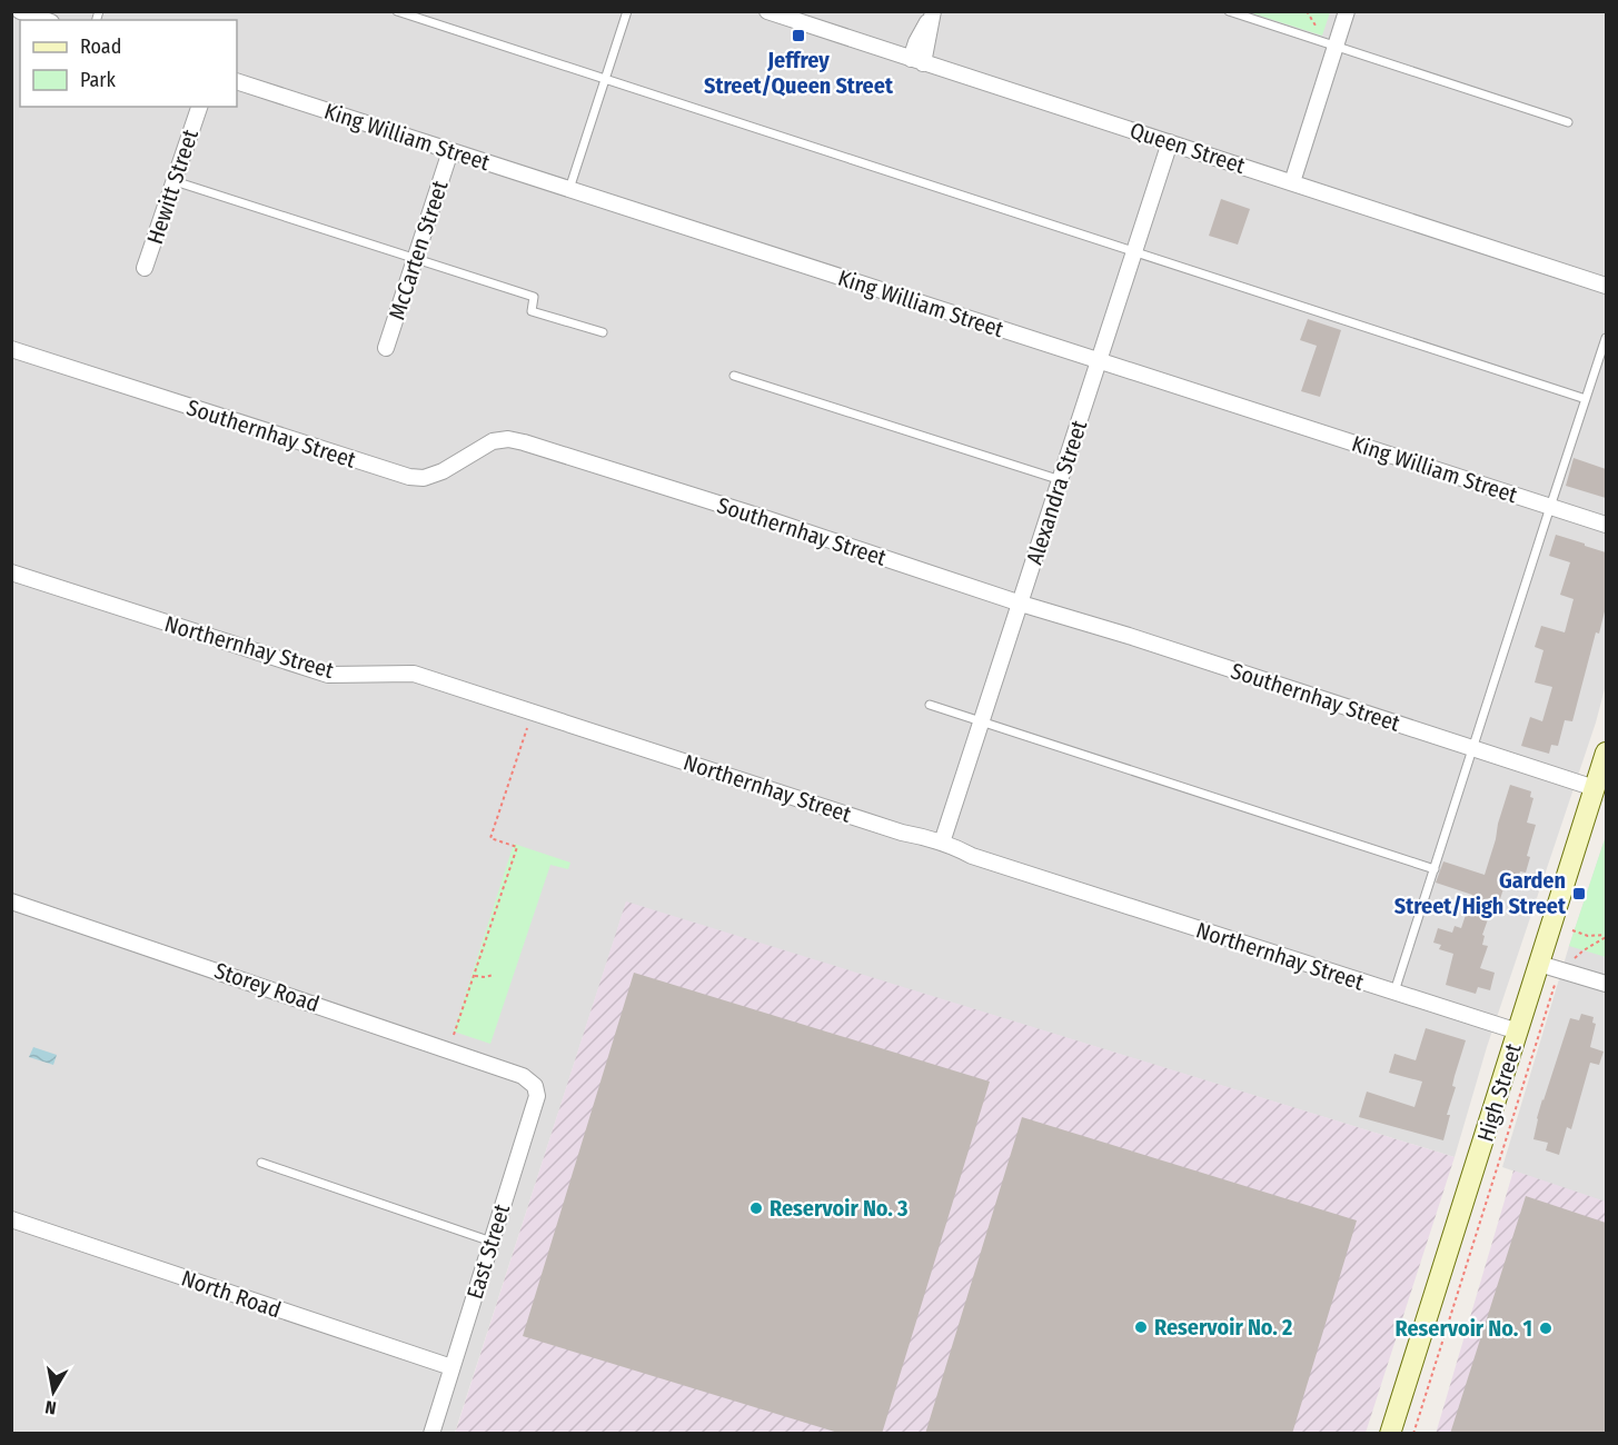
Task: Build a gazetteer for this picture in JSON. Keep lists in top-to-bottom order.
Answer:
{
  "streets": {
    "main road": ["High Street"],
    "street": [
      "King William Street",
      "Queen Street",
      "Hewitt Street",
      "McCarten Street",
      "Southernhay Street",
      "Alexandra Street",
      "Northernhay Street",
      "Storey Road",
      "East Street",
      "North Road"
    ]
  },
  "crossings": [
    ["King William Street", "McCarten Street"],
    ["King William Street", "Alexandra Street"],
    ["Queen Street", "Alexandra Street"],
    ["Southernhay Street", "Alexandra Street"],
    ["Southernhay Street", "High Street"],
    ["Alexandra Street", "Northernhay Street"],
    ["Northernhay Street", "High Street"],
    ["Storey Road", "East Street"],
    ["East Street", "North Road"]
  ],
  "places": {
    "transit": ["Jeffrey Street/Queen Street", "Garden Street/High Street"],
    "other": ["Reservoir No. 3", "Reservoir No. 2", "Reservoir No. 1"]
  },
  "legend": ["Road", "Park"],
  "north": "bottom"
}
